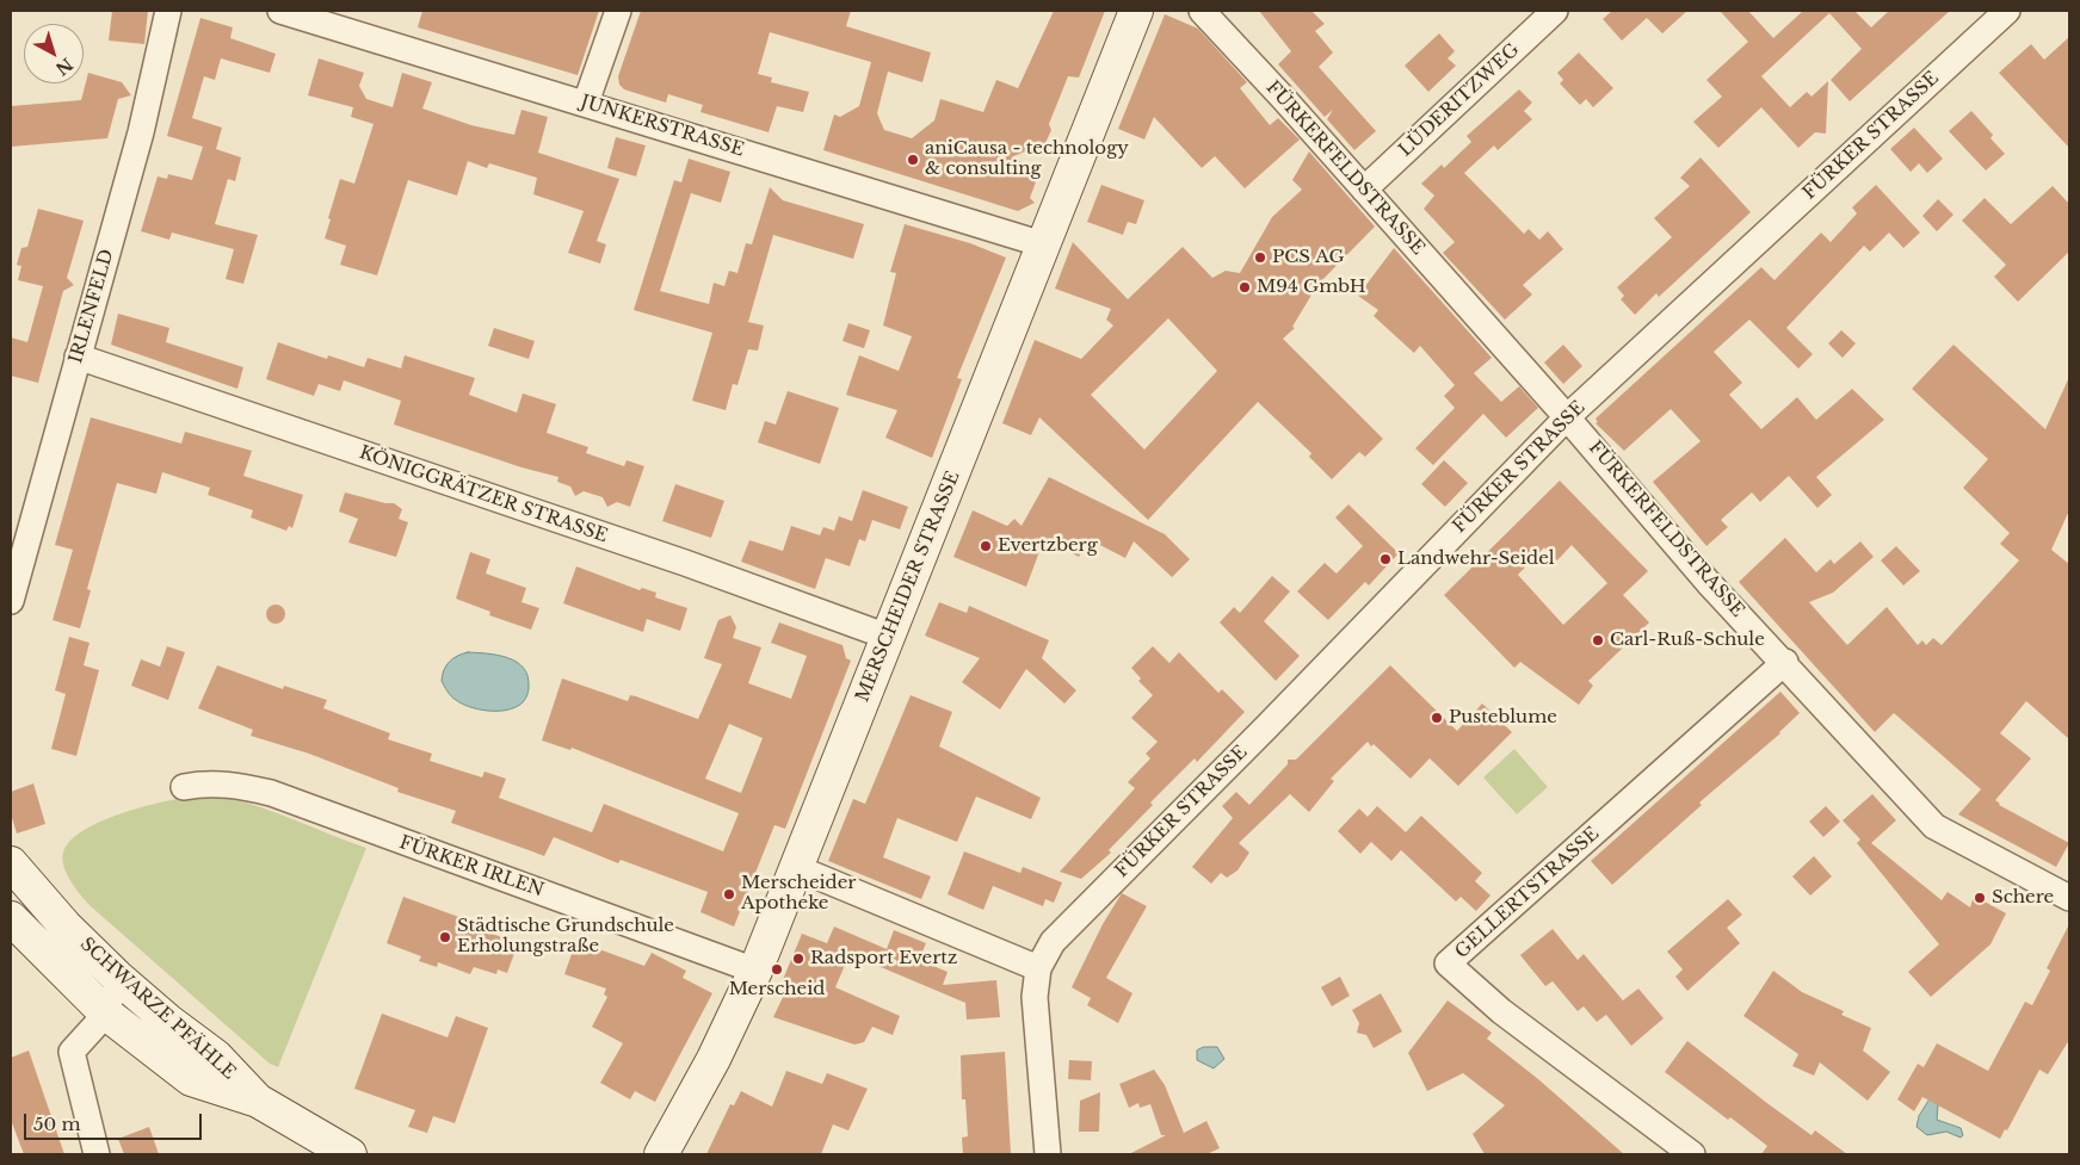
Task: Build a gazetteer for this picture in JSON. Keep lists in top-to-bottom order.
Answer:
{
  "streets": {
    "main road": ["MERSCHEIDER STRASSE", "SCHWARZE PFÄHLE"],
    "street": [
      "LÜDERITZWEG",
      "JUNKERSTRASSE",
      "FÜRKER STRASSE",
      "FÜRKERFELDSTRASSE",
      "IRLENFELD",
      "KÖNIGGRÄTZER STRASSE",
      "FÜRKER IRLEN",
      "GELLERTSTRASSE"
    ]
  },
  "crossings": [
    ["LÜDERITZWEG", "FÜRKERFELDSTRASSE"],
    ["JUNKERSTRASSE", "MERSCHEIDER STRASSE"],
    ["FÜRKER STRASSE", "FÜRKERFELDSTRASSE"],
    ["FÜRKERFELDSTRASSE", "GELLERTSTRASSE"],
    ["IRLENFELD", "KÖNIGGRÄTZER STRASSE"],
    ["KÖNIGGRÄTZER STRASSE", "MERSCHEIDER STRASSE"],
    ["MERSCHEIDER STRASSE", "FÜRKER IRLEN"]
  ],
  "places": [
    "aniCausa - technology & consulting",
    "PCS AG",
    "M94 GmbH",
    "Evertzberg",
    "Landwehr-Seidel",
    "Carl-Ruß-Schule",
    "Pusteblume",
    "Merscheider Apotheke",
    "Schere",
    "Städtische Grundschule Erholungstraße",
    "Radsport Evertz",
    "Merscheid"
  ],
  "scale_bar": "50 m",
  "north": "bottom right"
}
